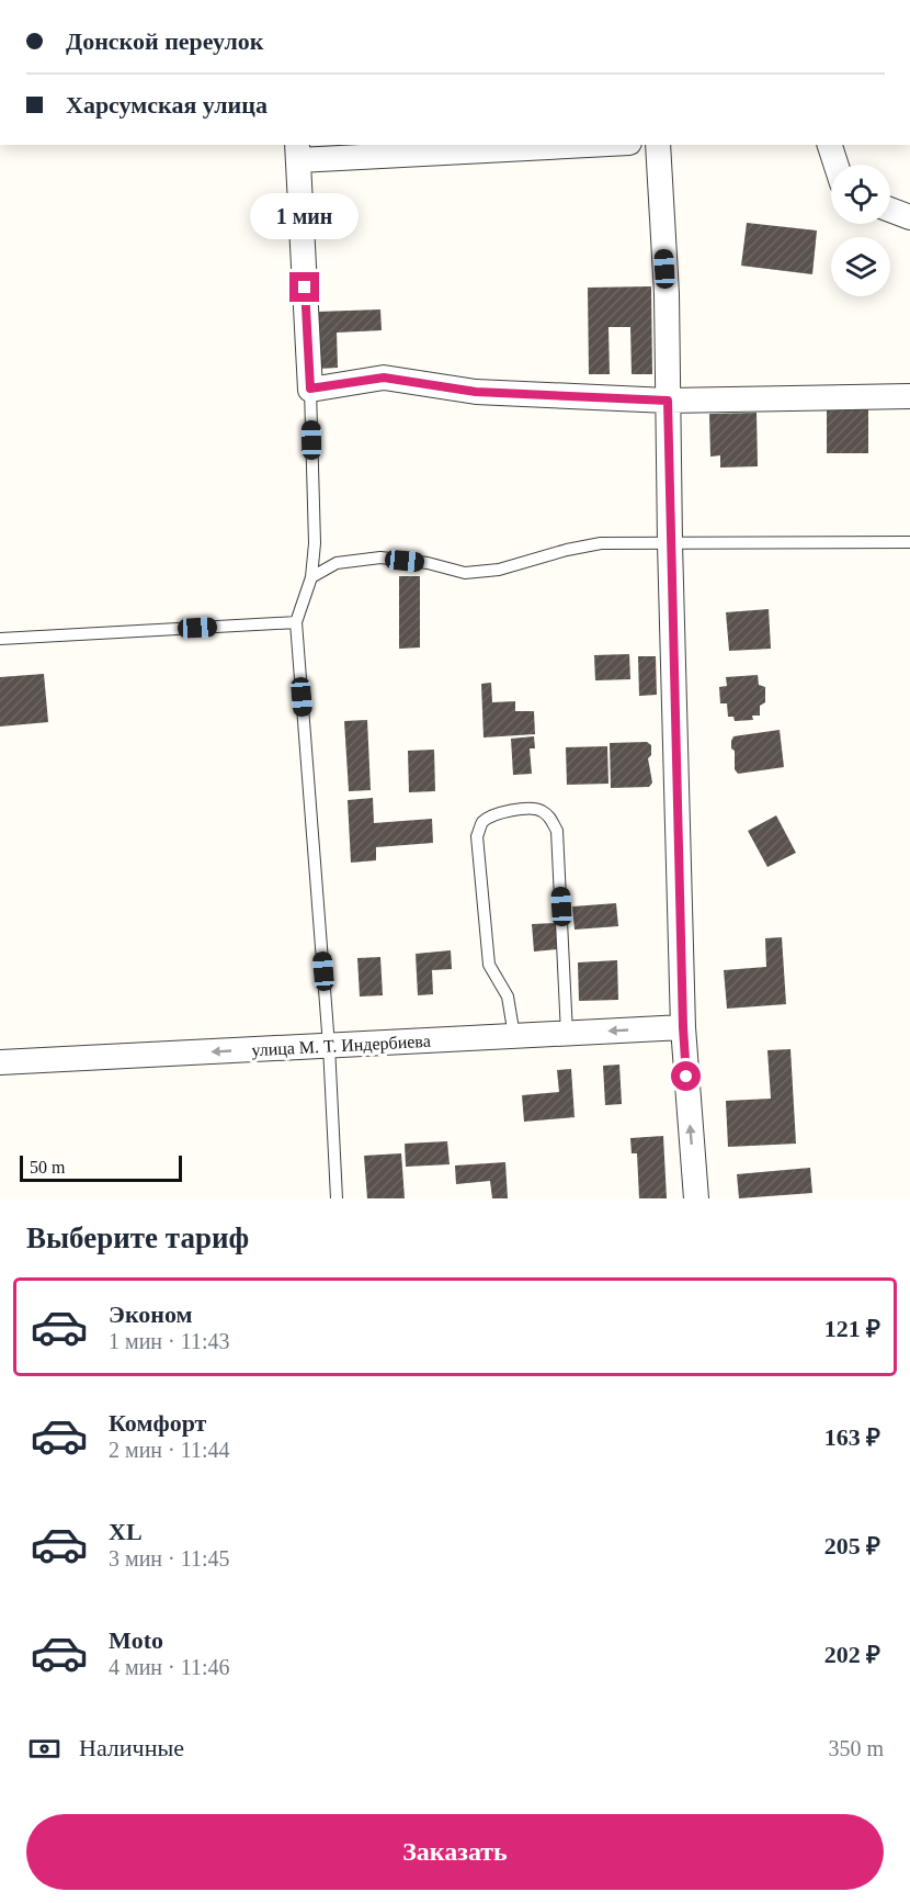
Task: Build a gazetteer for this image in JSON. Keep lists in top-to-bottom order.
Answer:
{
  "streets": {
    "street": ["улица М. Т. Индербиева"]
  },
  "one_way": ["улица М. Т. Индербиева"],
  "scale_bar": "50 m",
  "page": {
    "banner": ["Донской переулок", "Харсумская улица"],
    "bubble": "1 мин",
    "scale": "50 m",
    "heading": "Выберите тариф",
    "list": [
      {
        "name": "Эконом",
        "note": "1 мин · 11:43",
        "value": "121 ₽"
      },
      {
        "name": "Комфорт",
        "note": "2 мин · 11:44",
        "value": "163 ₽"
      },
      {
        "name": "XL",
        "note": "3 мин · 11:45",
        "value": "205 ₽"
      },
      {
        "name": "Moto",
        "note": "4 мин · 11:46",
        "value": "202 ₽"
      }
    ],
    "pay": ["Наличные", "350 m"],
    "buttons": "Заказать"
  }
}
